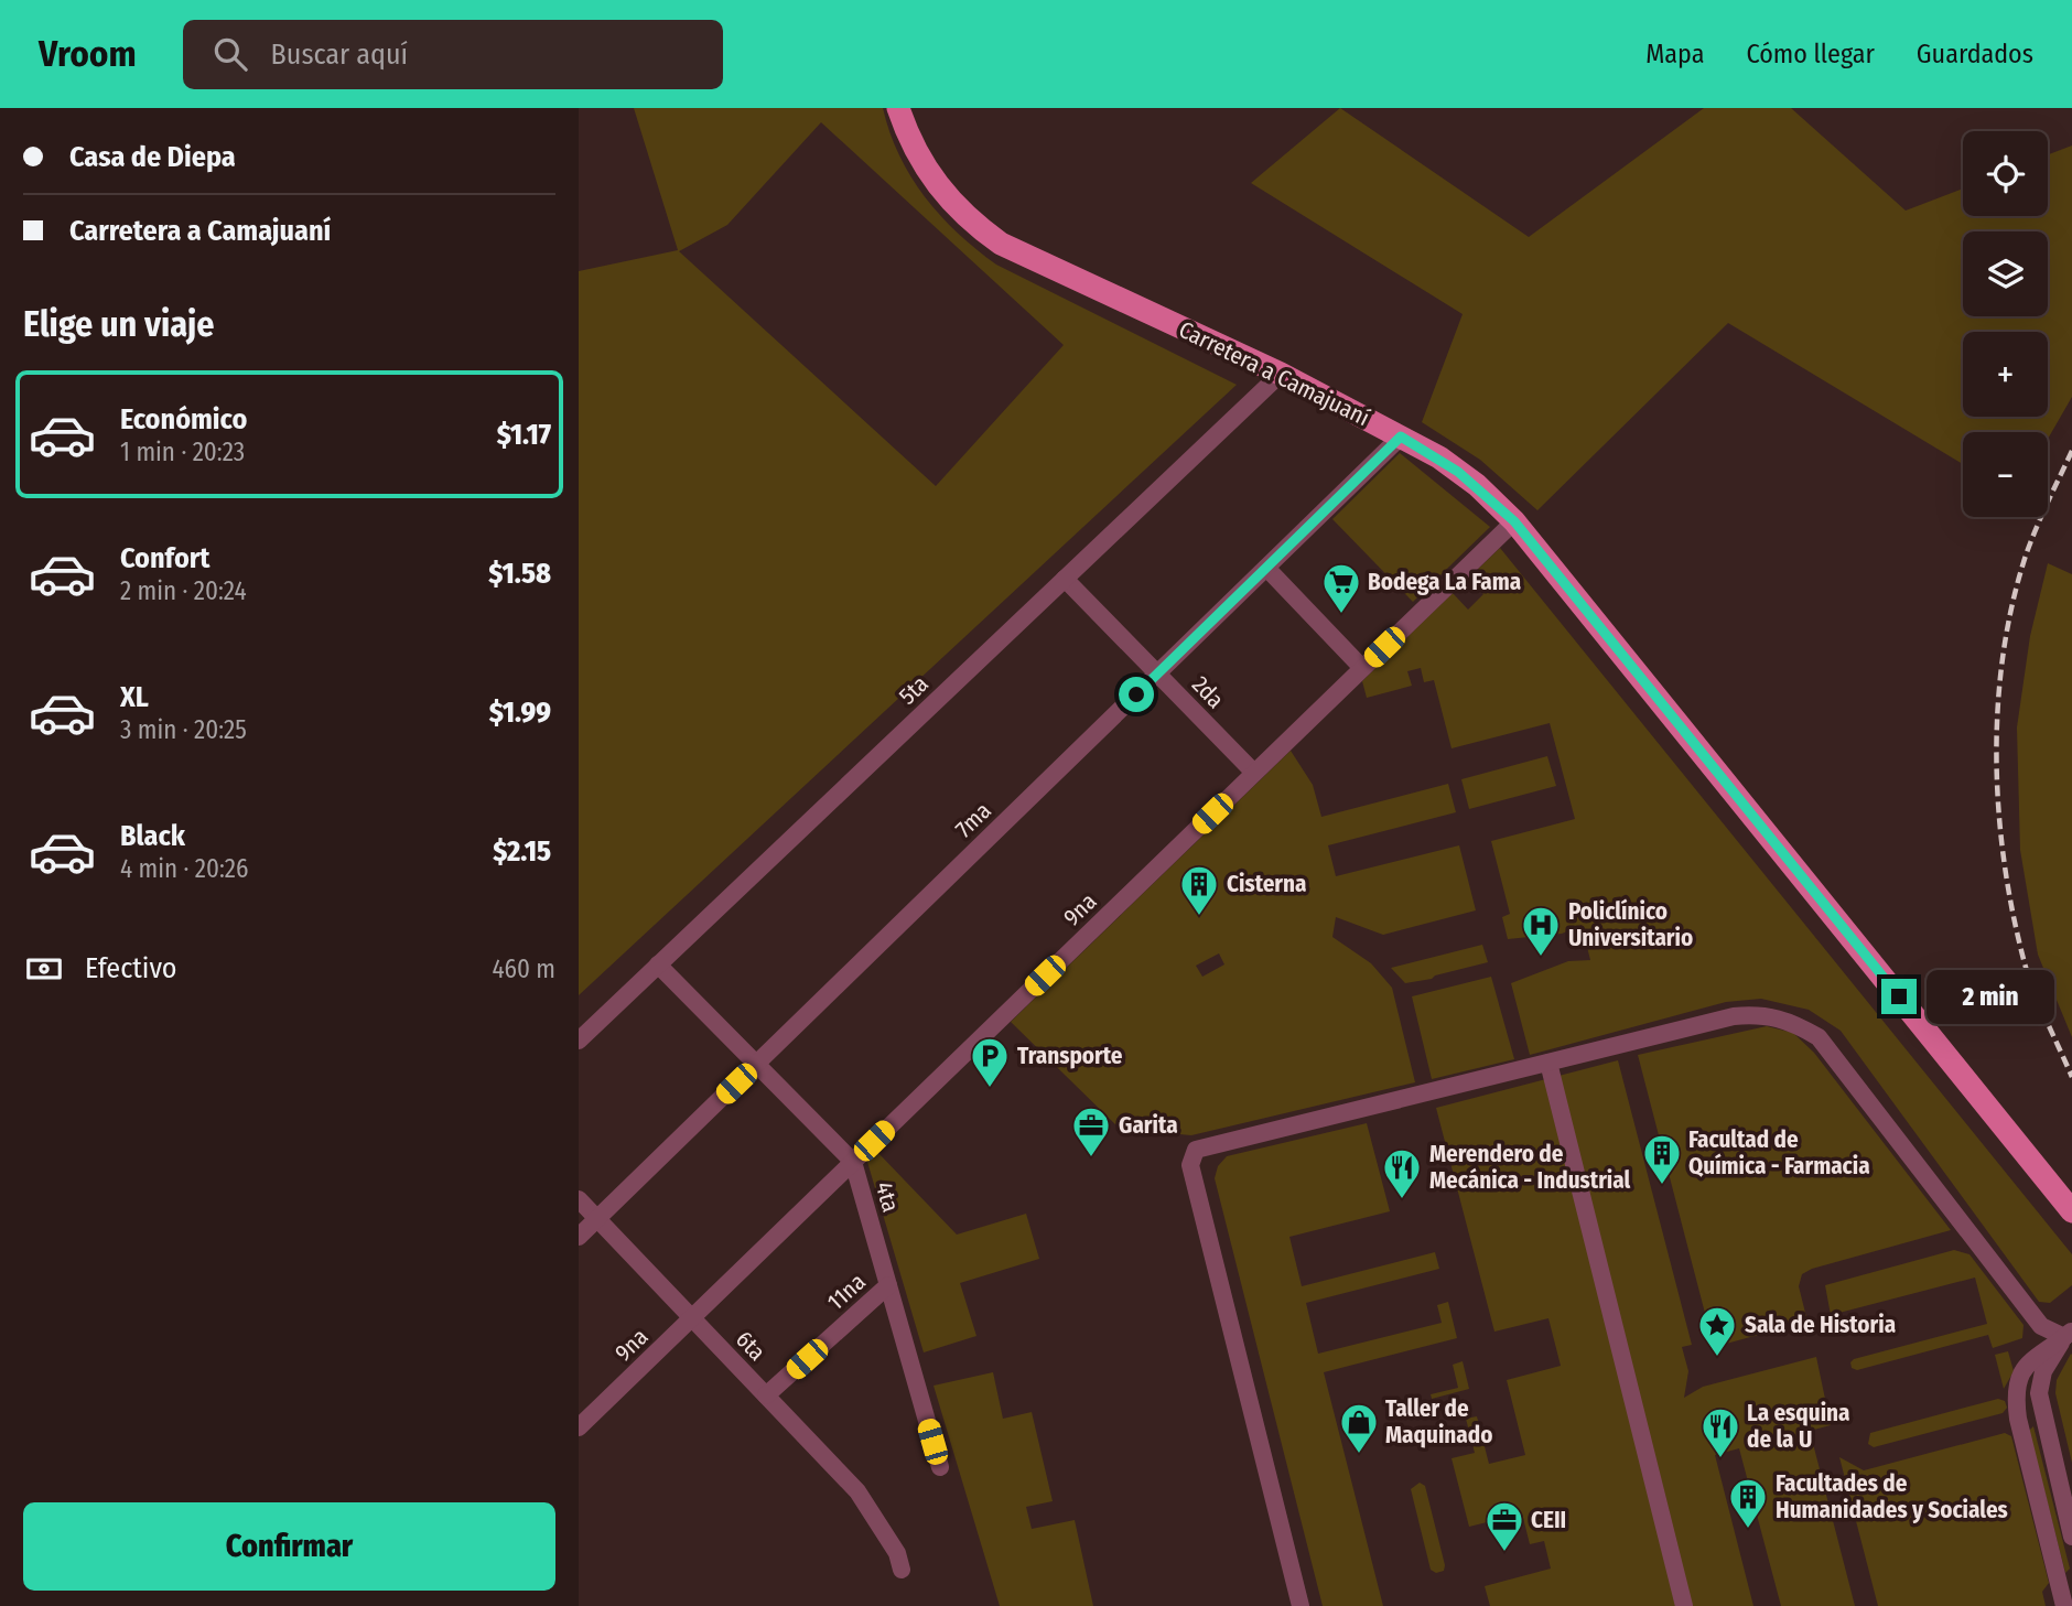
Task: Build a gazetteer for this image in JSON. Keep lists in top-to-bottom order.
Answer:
{
  "streets": {
    "main road": ["Carretera a Camajuaní"],
    "street": [
      "5ta",
      "2da",
      "7ma",
      "9na",
      "4ta",
      "11na",
      "6ta"
    ]
  },
  "crossings": [
    ["Carretera a Camajuaní", "5ta"],
    ["Carretera a Camajuaní", "7ma"],
    ["Carretera a Camajuaní", "9na"],
    ["5ta", "2da"],
    ["5ta", "4ta"],
    ["2da", "7ma"],
    ["2da", "9na"],
    ["7ma", "4ta"],
    ["7ma", "6ta"],
    ["9na", "4ta"],
    ["9na", "6ta"],
    ["4ta", "11na"],
    ["11na", "6ta"]
  ],
  "places": {
    "supermarket": ["Bodega La Fama"],
    "building": ["Cisterna", "Facultad de Química - Farmacia", "Facultades de Humanidades y Sociales"],
    "hospital": ["Policlínico Universitario"],
    "parking": ["Transporte"],
    "office": ["Garita", "CEII"],
    "restaurant": ["Merendero de Mecánica - Industrial", "La esquina de la U"],
    "place": ["Sala de Historia"],
    "shop": ["Taller de Maquinado"]
  },
  "page": {
    "header": "Vroom",
    "search": "Buscar aquí",
    "nav": ["Mapa", "Cómo llegar", "Guardados"],
    "banner": ["Casa de Diepa", "Carretera a Camajuaní"],
    "map_buttons": ["+", "−"],
    "heading": "Elige un viaje",
    "list": [
      {
        "name": "Económico",
        "note": "1 min · 20:23",
        "value": "$1.17"
      },
      {
        "name": "Confort",
        "note": "2 min · 20:24",
        "value": "$1.58"
      },
      {
        "name": "XL",
        "note": "3 min · 20:25",
        "value": "$1.99"
      },
      {
        "name": "Black",
        "note": "4 min · 20:26",
        "value": "$2.15"
      }
    ],
    "pay": ["Efectivo", "460 m"],
    "bubble": "2 min",
    "buttons": "Confirmar"
  }
}
